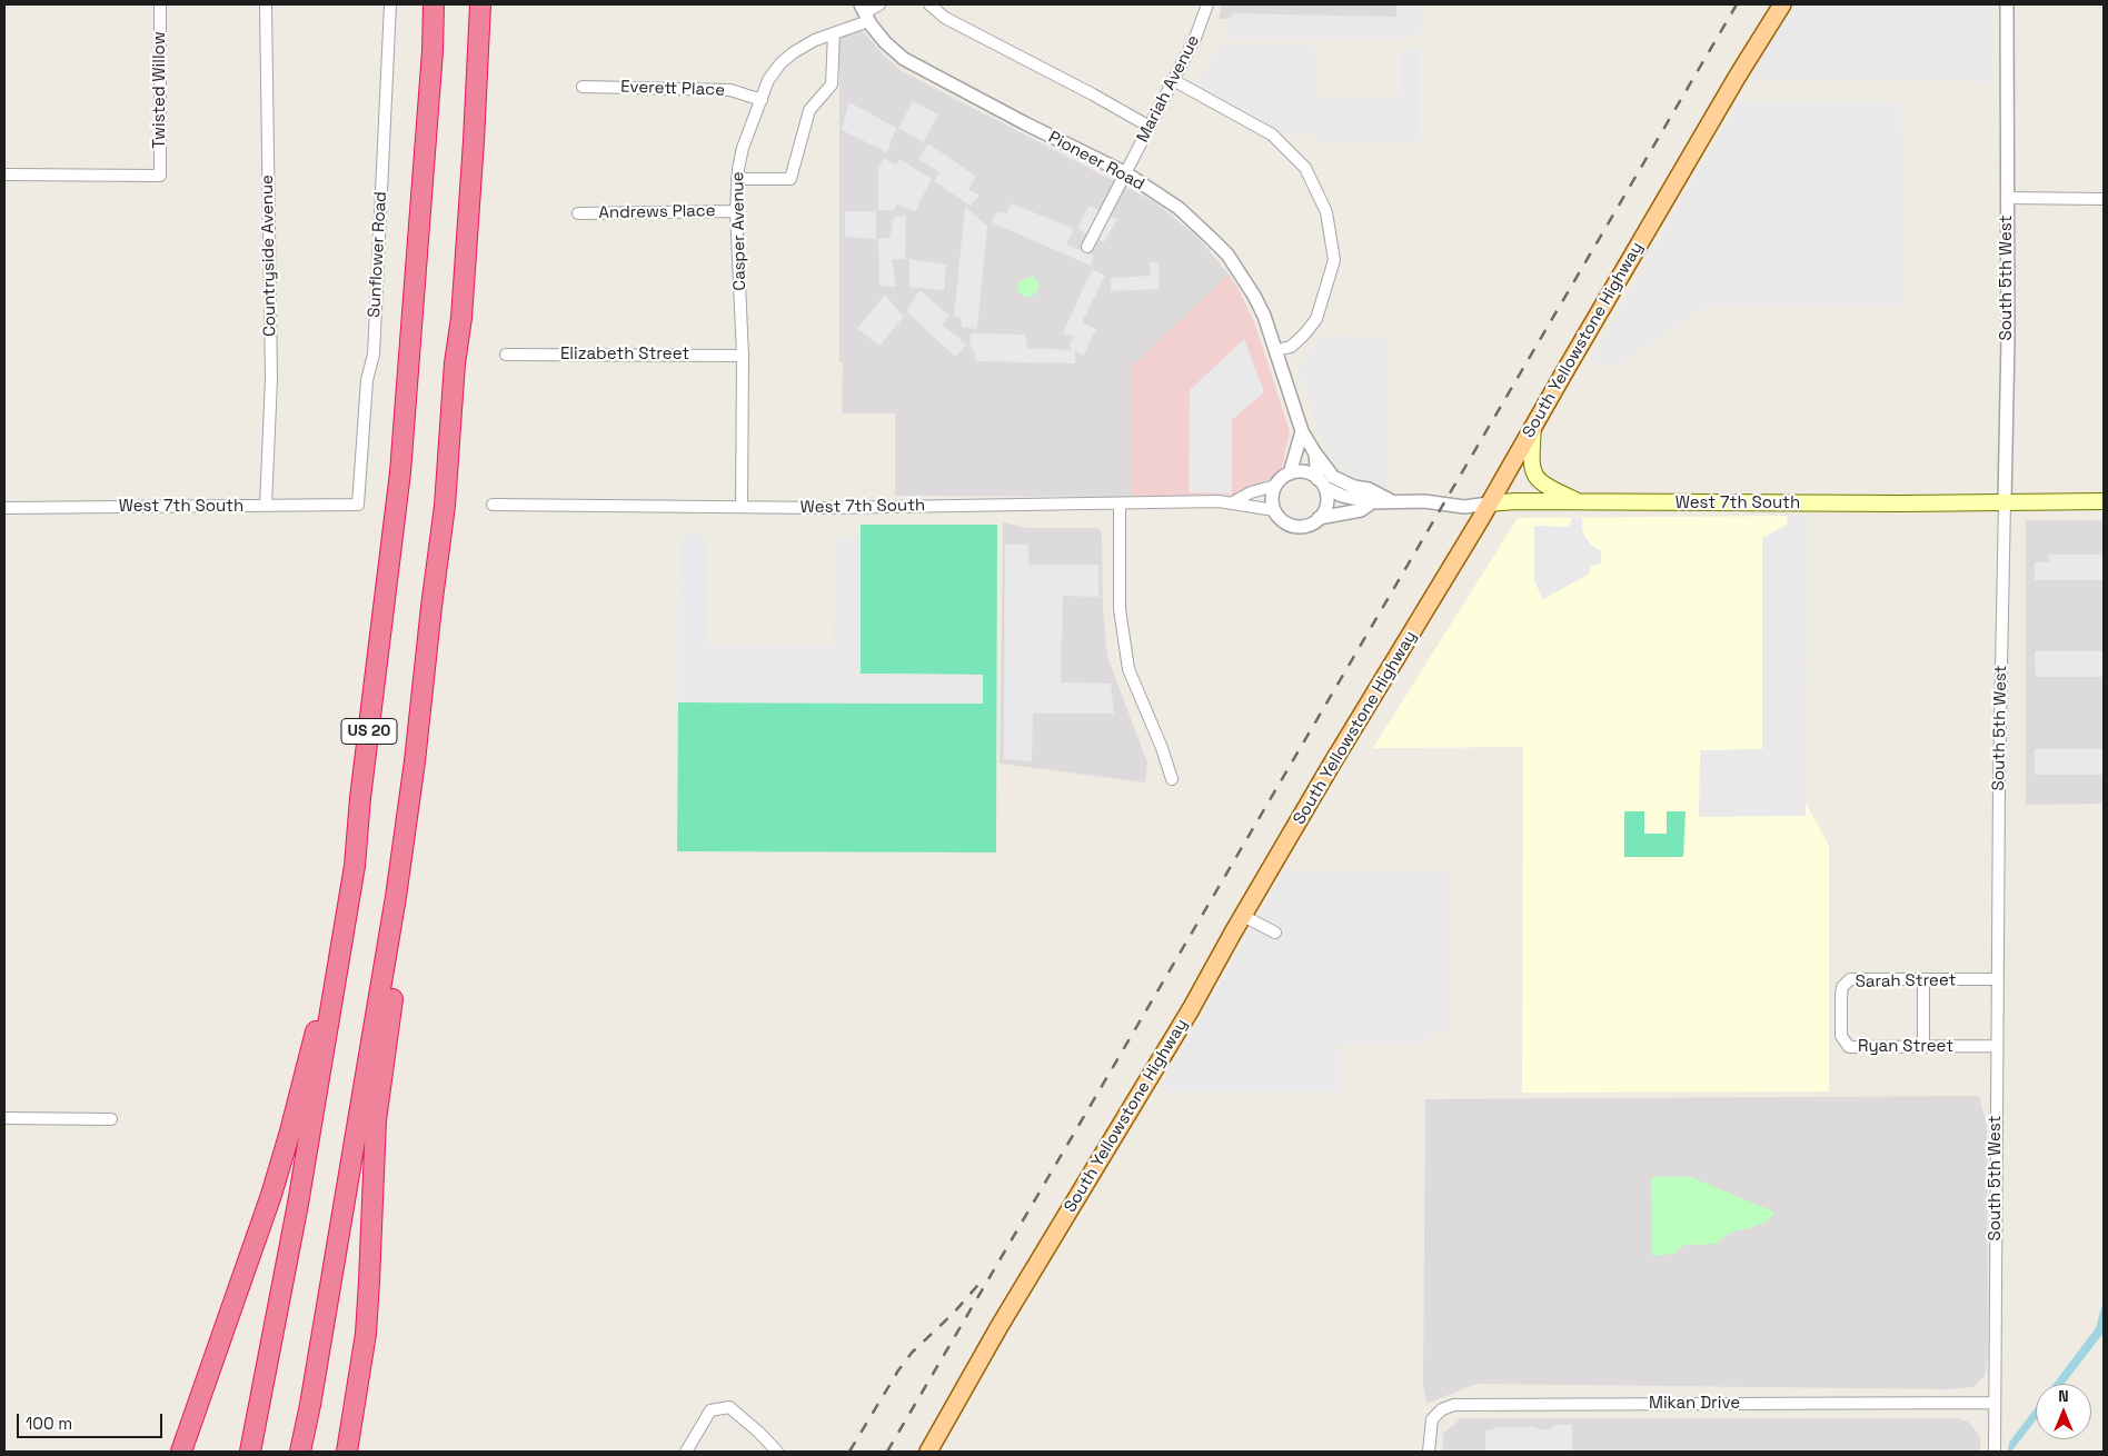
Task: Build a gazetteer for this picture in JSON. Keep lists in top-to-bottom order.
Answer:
{
  "streets": {
    "highway": ["US 20"],
    "main road": ["South Yellowstone Highway", "West 7th South"],
    "street": [
      "Everett Place",
      "Mariah Avenue",
      "Twisted Willow",
      "Pioneer Road",
      "Andrews Place",
      "Casper Avenue",
      "Sunflower Road",
      "Countryside Avenue",
      "South 5th West",
      "Elizabeth Street",
      "Sarah Street",
      "Ryan Street",
      "Mikan Drive"
    ]
  },
  "crossings": [
    ["Everett Place", "Casper Avenue"],
    ["Mariah Avenue", "Pioneer Road"],
    ["Pioneer Road", "Casper Avenue"],
    ["Pioneer Road", "West 7th South"],
    ["Andrews Place", "Casper Avenue"],
    ["Casper Avenue", "Elizabeth Street"],
    ["Casper Avenue", "West 7th South"],
    ["Sunflower Road", "West 7th South"],
    ["Countryside Avenue", "West 7th South"],
    ["South 5th West", "West 7th South"],
    ["South 5th West", "Sarah Street"],
    ["South 5th West", "Ryan Street"],
    ["South 5th West", "Mikan Drive"],
    ["South Yellowstone Highway", "West 7th South"],
    ["Sarah Street", "Ryan Street"]
  ],
  "scale_bar": "100 m",
  "north": "top"
}
